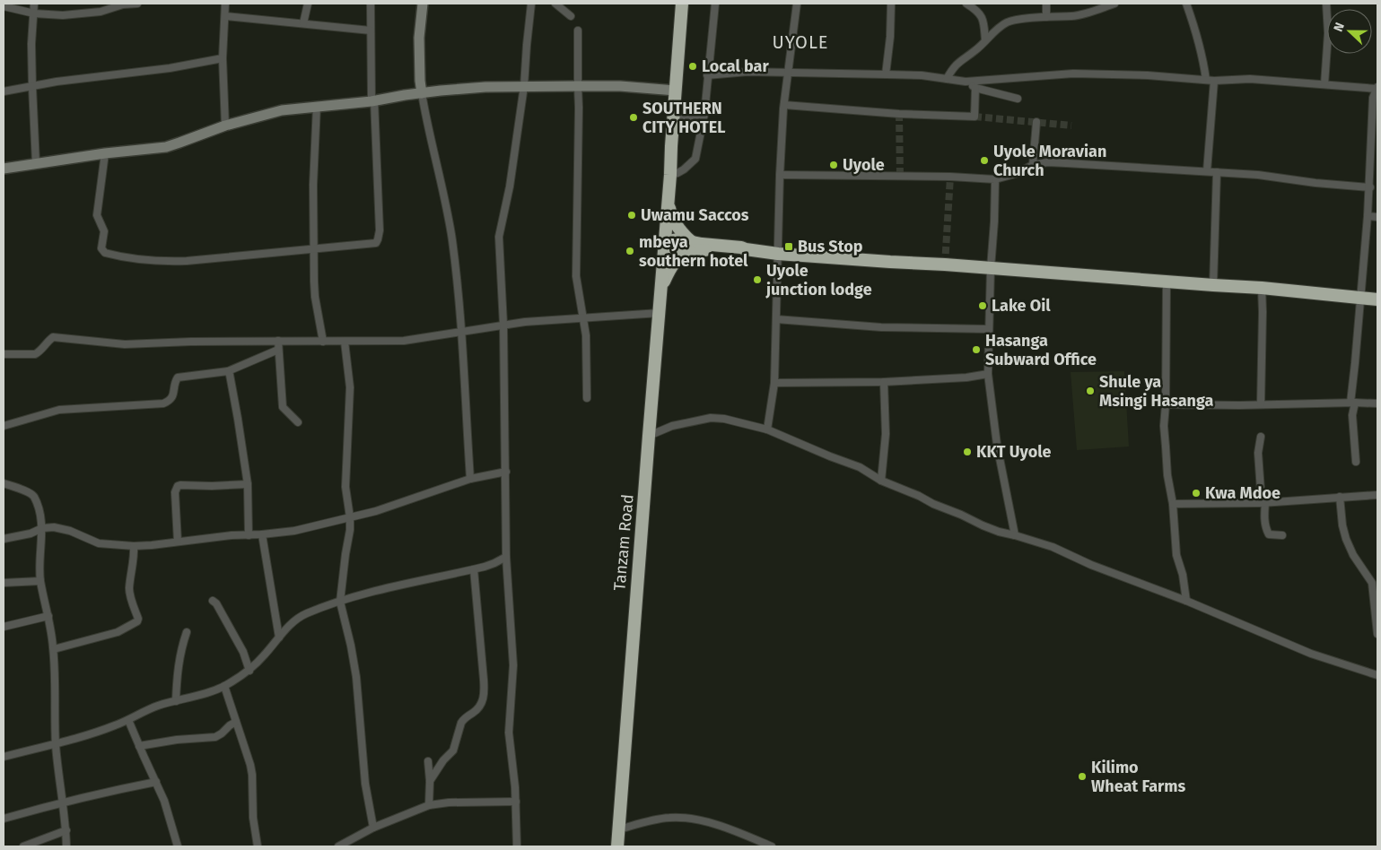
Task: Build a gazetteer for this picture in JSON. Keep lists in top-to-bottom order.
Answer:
{
  "streets": {
    "highway": ["Tanzam Road"]
  },
  "districts": ["UYOLE"],
  "places": {
    "other": [
      "Local bar",
      "SOUTHERN CITY HOTEL",
      "Uyole Moravian Church",
      "Uyole",
      "Uwamu Saccos",
      "mbeya southern hotel",
      "Uyole junction lodge",
      "Lake Oil",
      "Hasanga Subward Office",
      "Shule ya Msingi Hasanga",
      "KKT Uyole",
      "Kwa Mdoe",
      "Kilimo Wheat Farms"
    ],
    "transit": ["Bus Stop"]
  },
  "north": "left"
}
